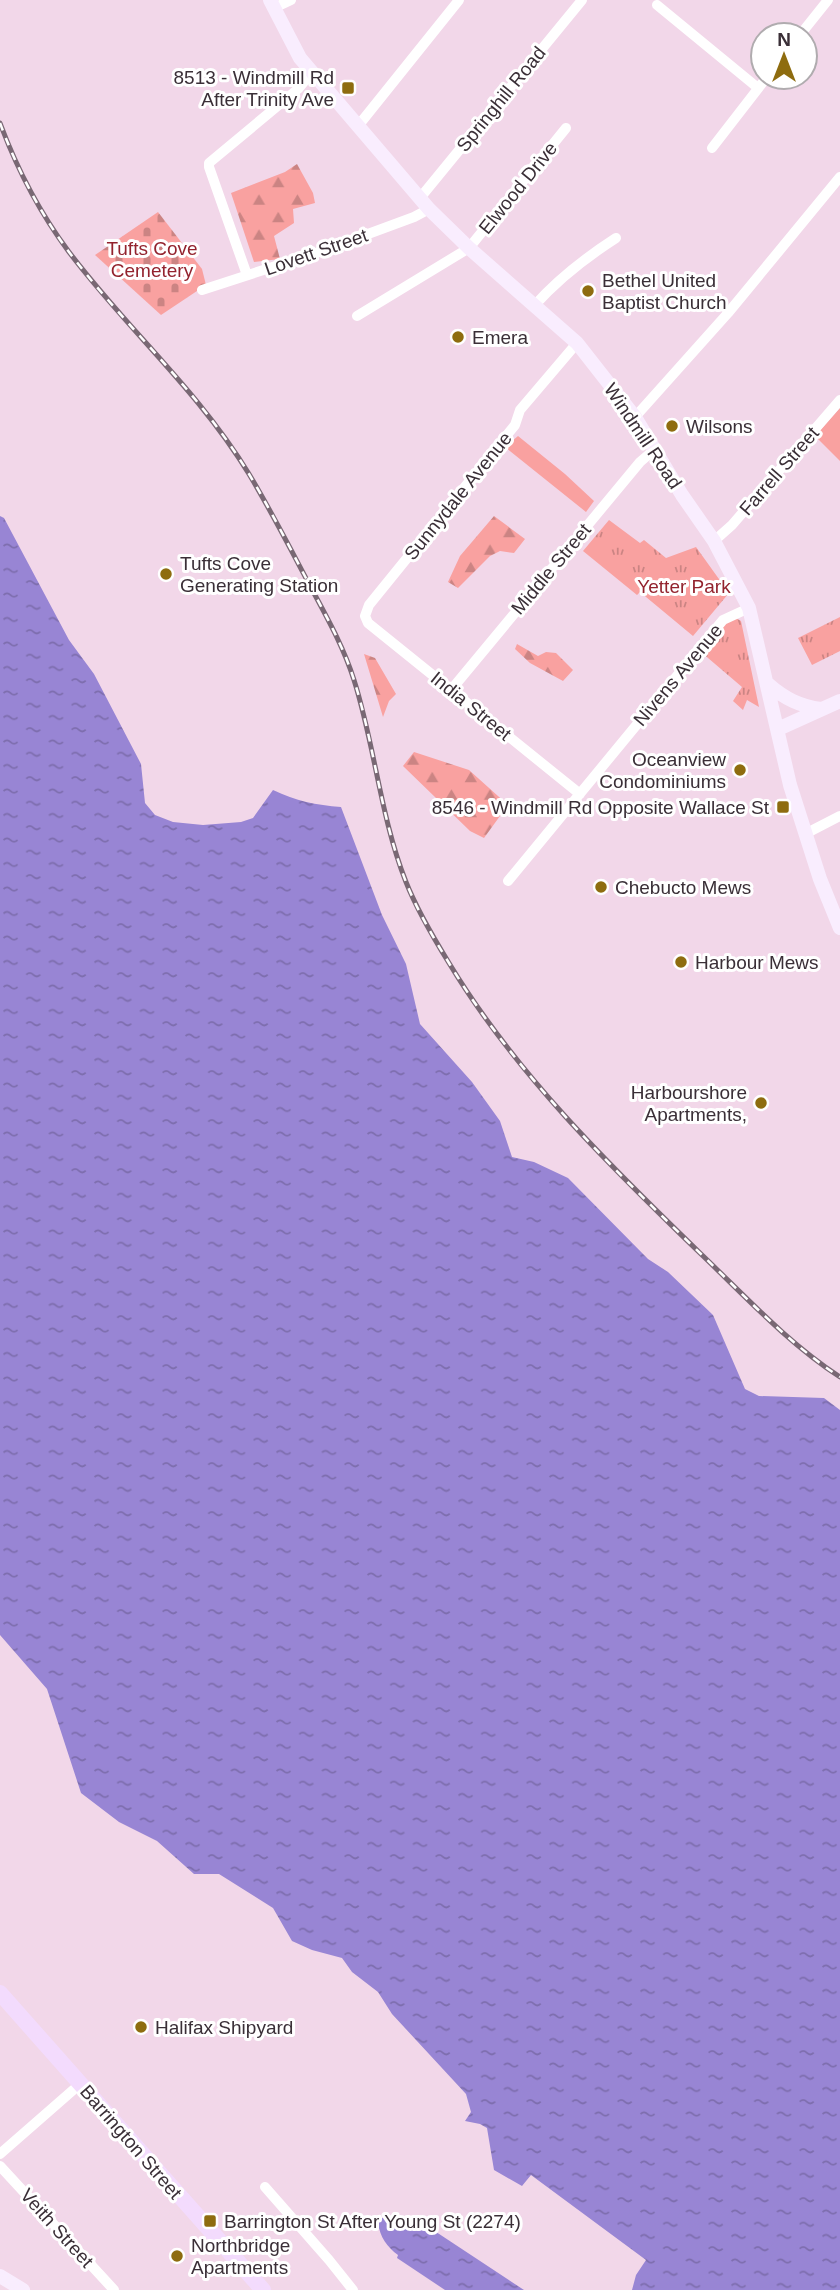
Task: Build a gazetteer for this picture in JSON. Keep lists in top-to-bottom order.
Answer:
{
  "streets": {
    "main road": ["Windmill Road", "Barrington Street"],
    "street": [
      "Springhill Road",
      "Elwood Drive",
      "Lovett Street",
      "Farrell Street",
      "Sunnydale Avenue",
      "Middle Street",
      "Nivens Avenue",
      "India Street",
      "Veith Street"
    ]
  },
  "crossings": [
    ["Springhill Road", "Lovett Street"],
    ["Springhill Road", "Windmill Road"],
    ["Elwood Drive", "Windmill Road"],
    ["Lovett Street", "Windmill Road"],
    ["Windmill Road", "Farrell Street"],
    ["Windmill Road", "Sunnydale Avenue"],
    ["Windmill Road", "Middle Street"],
    ["Windmill Road", "Nivens Avenue"],
    ["Sunnydale Avenue", "India Street"],
    ["Middle Street", "India Street"],
    ["Nivens Avenue", "India Street"]
  ],
  "parks": ["Tufts Cove Cemetery", "Yetter Park"],
  "places": {
    "transit": ["8513 - Windmill Rd After Trinity Ave", "8546 - Windmill Rd Opposite Wallace St", "Barrington St After Young St (2274)"],
    "other": [
      "Bethel United Baptist Church",
      "Emera",
      "Wilsons",
      "Tufts Cove Generating Station",
      "Oceanview Condominiums",
      "Chebucto Mews",
      "Harbour Mews",
      "Harbourshore Apartments,",
      "Halifax Shipyard",
      "Northbridge Apartments"
    ]
  },
  "north": "top"
}
